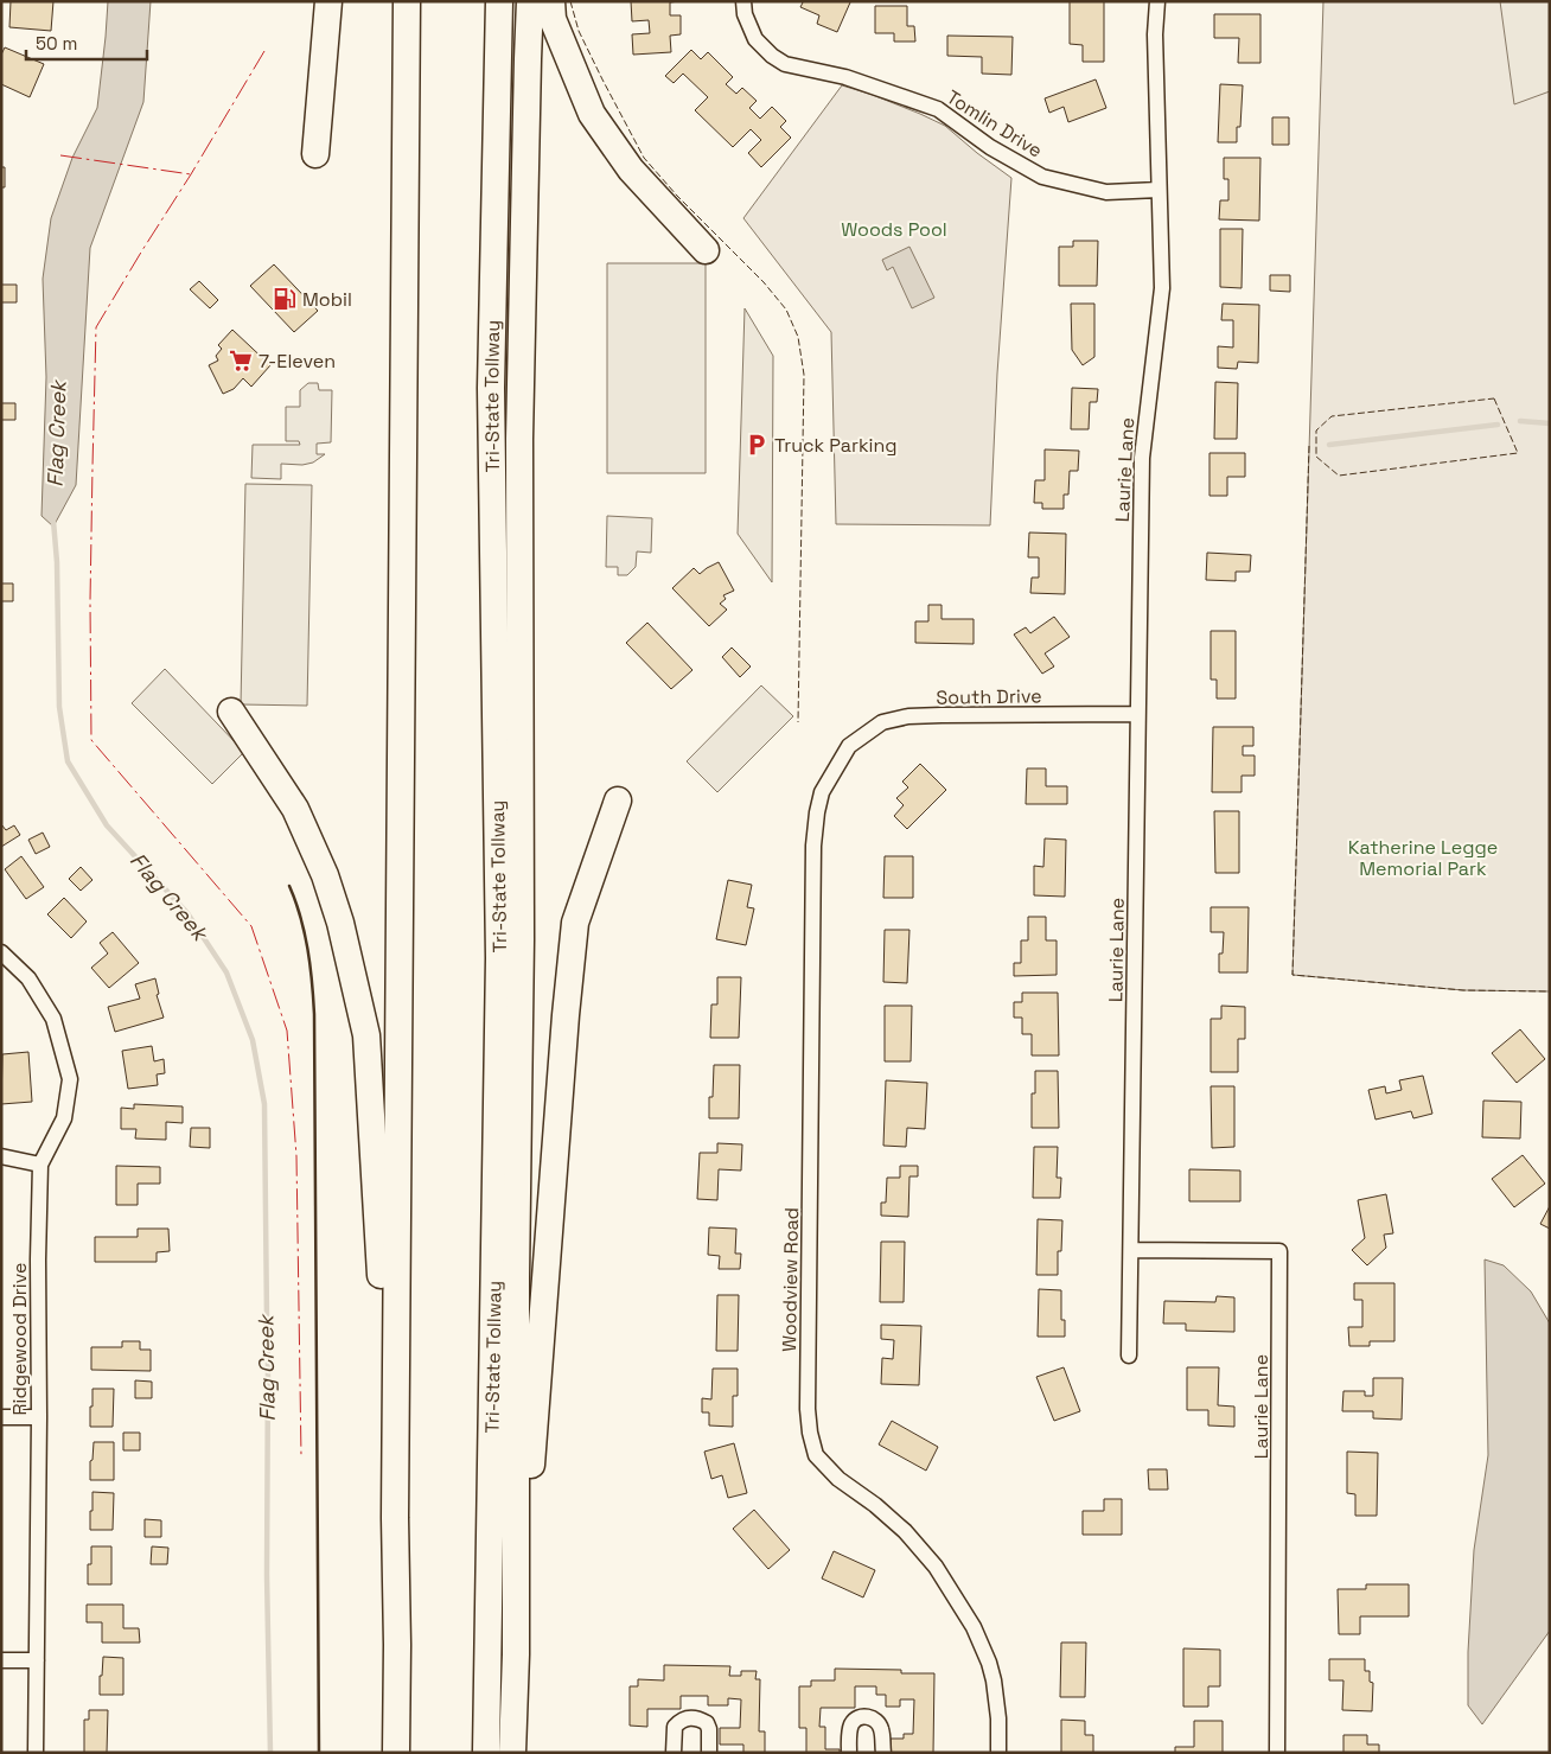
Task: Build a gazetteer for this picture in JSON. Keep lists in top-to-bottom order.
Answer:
{
  "streets": {
    "highway": ["Tri-State Tollway"],
    "street": [
      "Tomlin Drive",
      "Laurie Lane",
      "South Drive",
      "Woodview Road",
      "Ridgewood Drive"
    ]
  },
  "crossings": [
    ["Tomlin Drive", "Laurie Lane"],
    ["Laurie Lane", "South Drive"],
    ["South Drive", "Woodview Road"]
  ],
  "water": ["Flag Creek"],
  "parks": ["Woods Pool", "Katherine Legge Memorial Park"],
  "places": {
    "fuel station": ["Mobil"],
    "supermarket": ["7-Eleven"],
    "parking": ["Truck Parking"]
  },
  "scale_bar": "50 m"
}
